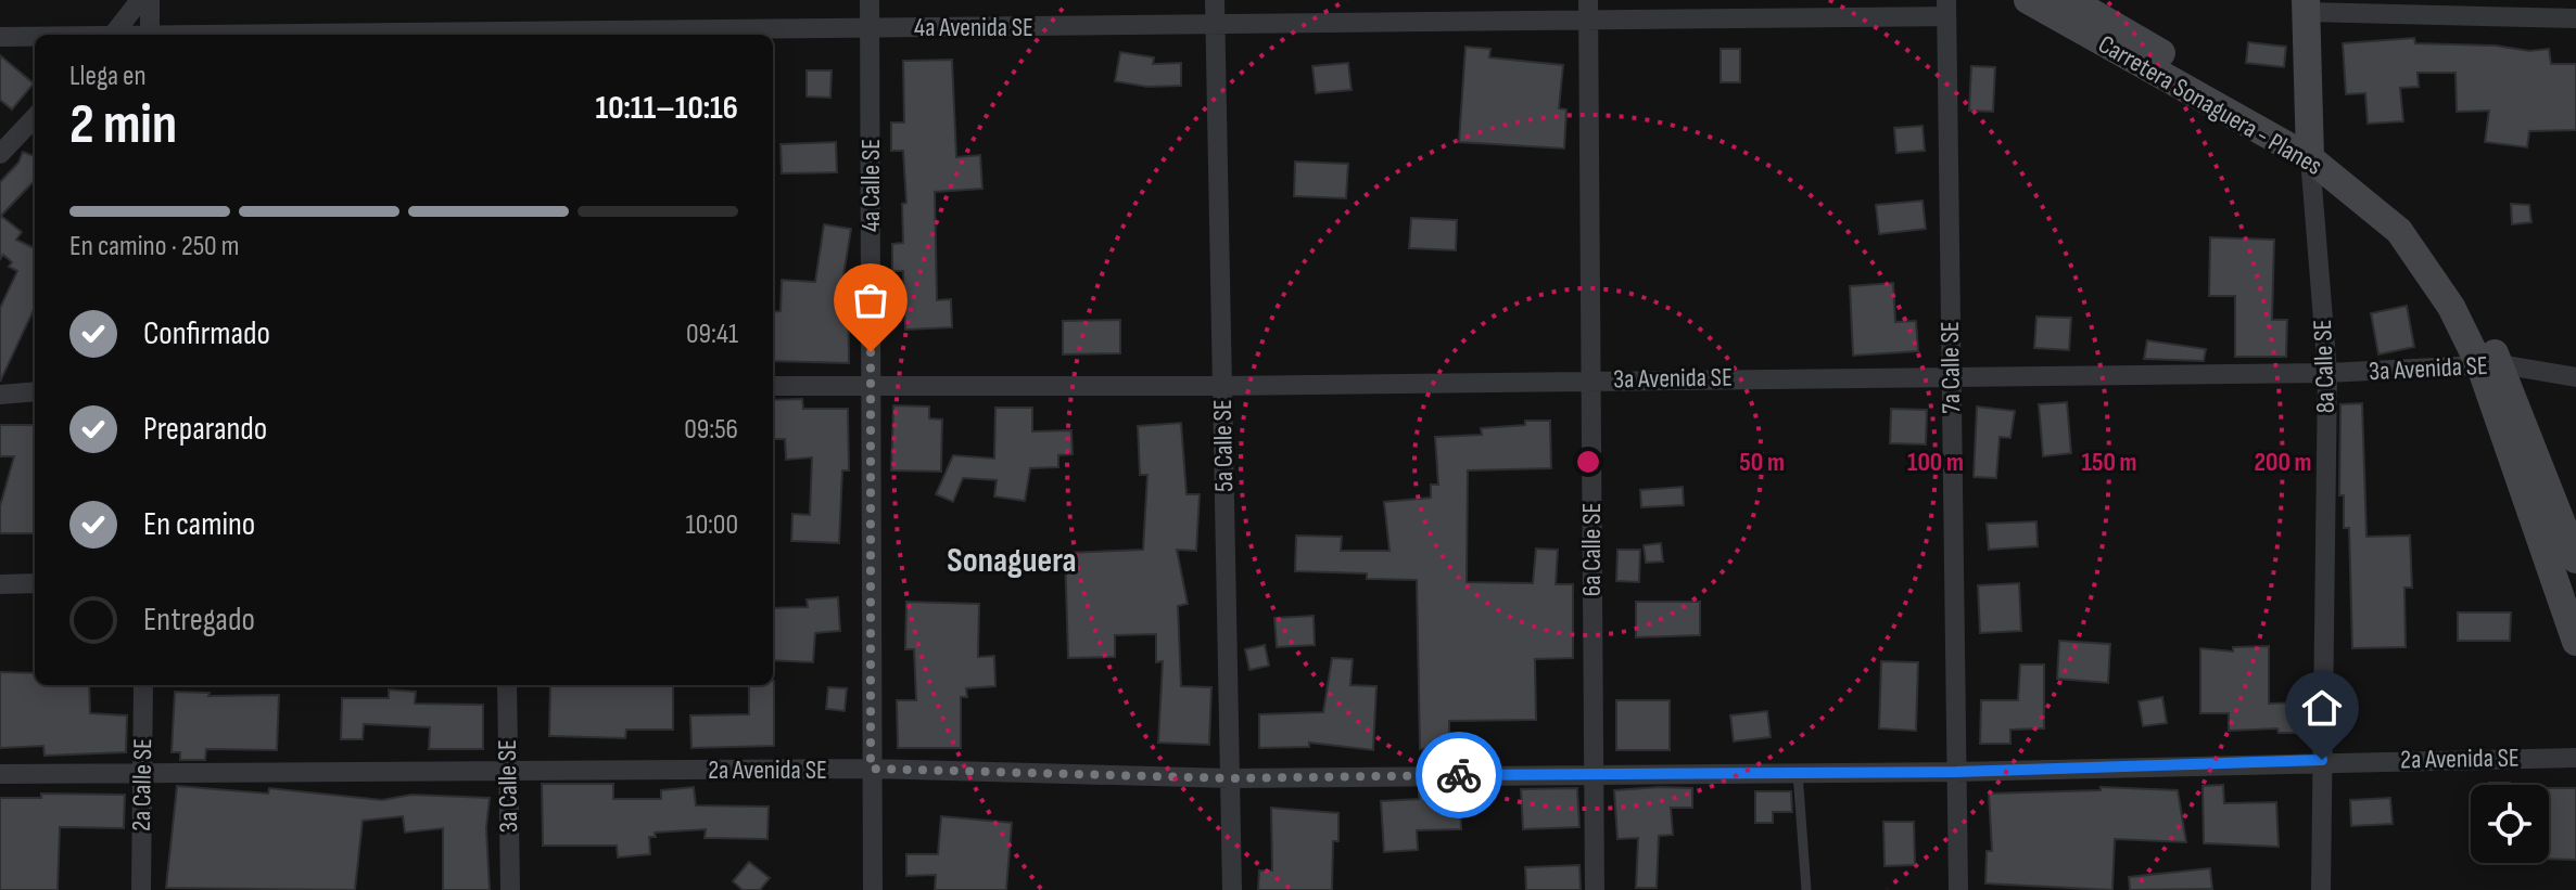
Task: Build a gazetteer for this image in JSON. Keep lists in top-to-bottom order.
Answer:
{
  "streets": {
    "main road": ["Carretera Sonaguera - Planes", "8a Calle SE"],
    "street": [
      "4a Avenida SE",
      "4a Calle SE",
      "7a Calle SE",
      "3a Avenida SE",
      "5a Calle SE",
      "6a Calle SE",
      "2a Avenida SE",
      "2a Calle SE",
      "3a Calle SE"
    ]
  },
  "crossings": [
    ["4a Avenida SE", "4a Calle SE"],
    ["4a Avenida SE", "7a Calle SE"],
    ["4a Avenida SE", "5a Calle SE"],
    ["4a Avenida SE", "6a Calle SE"],
    ["Carretera Sonaguera - Planes", "8a Calle SE"],
    ["Carretera Sonaguera - Planes", "3a Avenida SE"],
    ["4a Calle SE", "3a Avenida SE"],
    ["4a Calle SE", "2a Avenida SE"],
    ["8a Calle SE", "3a Avenida SE"],
    ["8a Calle SE", "2a Avenida SE"],
    ["7a Calle SE", "3a Avenida SE"],
    ["7a Calle SE", "2a Avenida SE"],
    ["3a Avenida SE", "5a Calle SE"],
    ["3a Avenida SE", "6a Calle SE"],
    ["5a Calle SE", "2a Avenida SE"],
    ["6a Calle SE", "2a Avenida SE"],
    ["2a Avenida SE", "2a Calle SE"],
    ["2a Avenida SE", "3a Calle SE"]
  ],
  "districts": ["Sonaguera"],
  "page": {
    "heading": ["2 min", "Llega en", "10:11–10:16"],
    "bar": "En camino · 250 m",
    "list": [
      ["Confirmado", "09:41"],
      ["Preparando", "09:56"],
      ["En camino", "10:00"],
      "Entregado"
    ]
  },
  "rings": [
    "50 m",
    "100 m",
    "150 m",
    "200 m"
  ]
}
